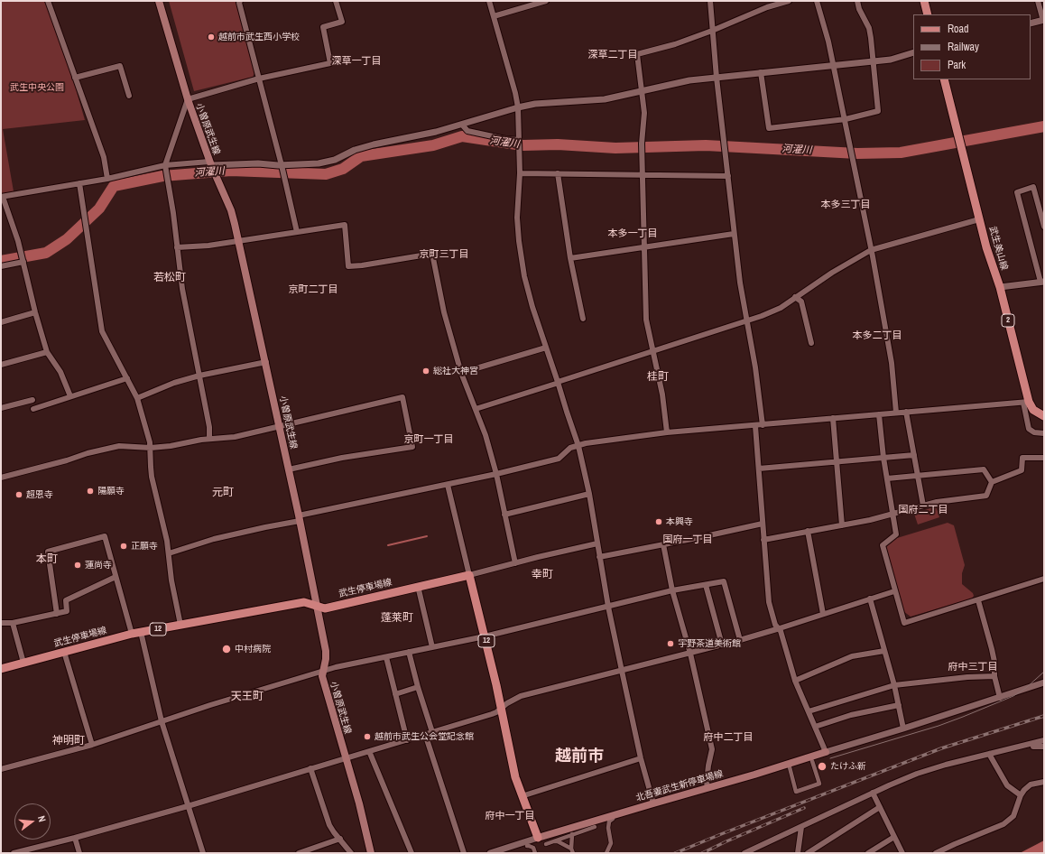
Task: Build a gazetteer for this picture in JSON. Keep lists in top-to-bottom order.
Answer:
{
  "streets": {
    "main road": [
      "小曽原武生線",
      "武生美山線",
      "2",
      "武生停車場線",
      "12",
      "北吾妻武生新停車場線"
    ]
  },
  "crossings": [
    ["小曽原武生線", "武生停車場線"],
    ["武生停車場線", "12"],
    ["12", "北吾妻武生新停車場線"]
  ],
  "districts": [
    "深草二丁目",
    "深草一丁目",
    "本多三丁目",
    "本多一丁目",
    "京町三丁目",
    "若松町",
    "京町二丁目",
    "本多二丁目",
    "桂町",
    "京町一丁目",
    "元町",
    "国府二丁目",
    "国府一丁目",
    "本町",
    "幸町",
    "蓬莱町",
    "府中三丁目",
    "天王町",
    "府中二丁目",
    "神明町",
    "越前市",
    "府中一丁目"
  ],
  "water": ["河濯川"],
  "parks": ["武生中央公園"],
  "places": [
    "越前市武生西小学校",
    "総社大神宮",
    "陽願寺",
    "超恩寺",
    "本興寺",
    "正願寺",
    "蓮尚寺",
    "宇野茶道美術館",
    "中村病院",
    "越前市武生公会堂記念館",
    "たけふ新"
  ],
  "legend": ["Road", "Railway", "Park"],
  "north": "right"
}
